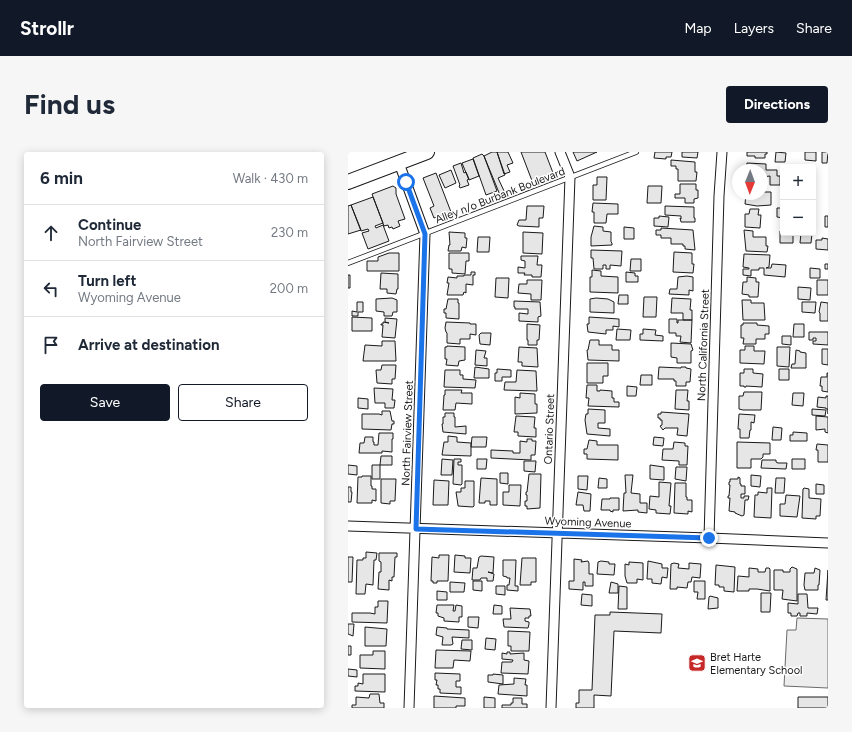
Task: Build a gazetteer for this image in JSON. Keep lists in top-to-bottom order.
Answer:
{
  "streets": {
    "street": [
      "North California Street",
      "Ontario Street",
      "North Fairview Street",
      "Wyoming Avenue"
    ],
    "lane": ["Alley n/o Burbank Boulevard"]
  },
  "crossings": [
    ["Alley n/o Burbank Boulevard", "Ontario Street"],
    ["Alley n/o Burbank Boulevard", "North Fairview Street"],
    ["North California Street", "Wyoming Avenue"],
    ["Ontario Street", "Wyoming Avenue"],
    ["North Fairview Street", "Wyoming Avenue"]
  ],
  "places": {
    "school or university": ["Bret Harte Elementary School"]
  },
  "north": "bottom",
  "page": {
    "header": "Strollr",
    "nav": ["Map", "Layers", "Share"],
    "buttons": [
      "Directions",
      ["Save", "Share"]
    ],
    "title": "Find us",
    "heading": ["6 min", "Walk · 430 m"],
    "map_buttons": ["+", "−"],
    "list": [
      ["Continue", "North Fairview Street", "230 m"],
      ["Turn left", "Wyoming Avenue", "200 m"],
      "Arrive at destination"
    ]
  }
}
